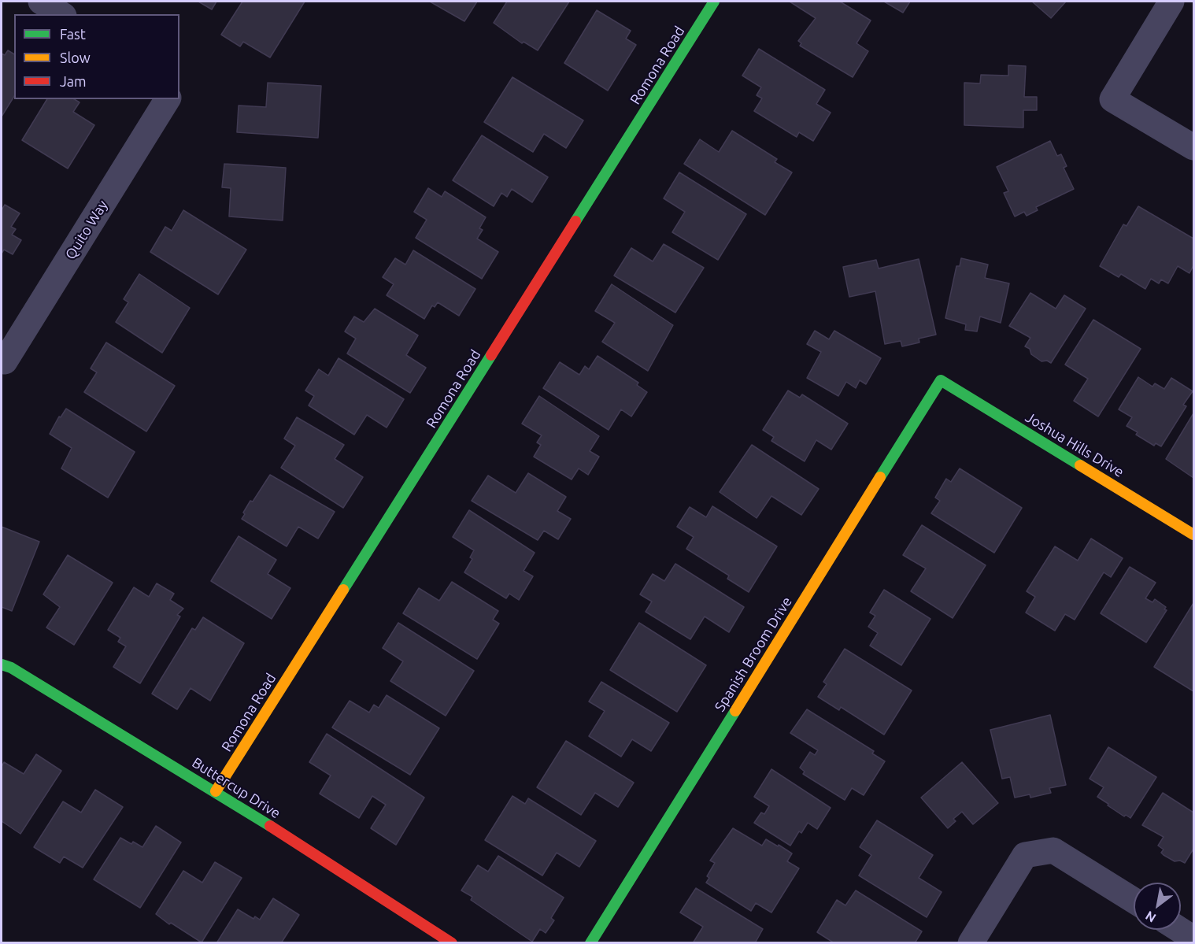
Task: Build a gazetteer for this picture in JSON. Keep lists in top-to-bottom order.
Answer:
{
  "streets": {
    "street": [
      "Romona Road",
      "Quito Way",
      "Joshua Hills Drive",
      "Spanish Broom Drive",
      "Buttercup Drive"
    ]
  },
  "crossings": [
    ["Romona Road", "Buttercup Drive"],
    ["Joshua Hills Drive", "Spanish Broom Drive"]
  ],
  "legend": ["Fast", "Slow", "Jam"],
  "north": "bottom left"
}
